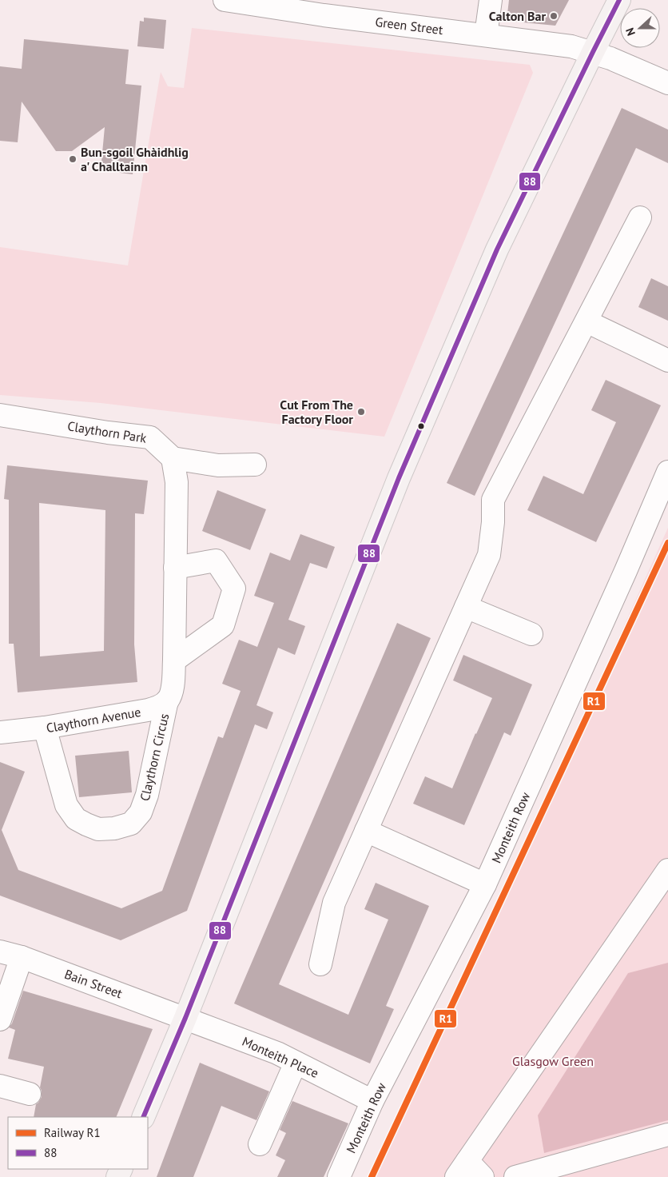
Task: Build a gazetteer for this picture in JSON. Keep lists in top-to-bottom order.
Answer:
{
  "streets": {
    "street": [
      "Green Street",
      "Claythorn Park",
      "Claythorn Avenue",
      "Claythorn Circus",
      "Monteith Row",
      "Bain Street",
      "Monteith Place"
    ]
  },
  "crossings": [
    ["Claythorn Avenue", "Claythorn Circus"],
    ["Monteith Row", "Monteith Place"],
    ["Bain Street", "Monteith Place"]
  ],
  "parks": ["Glasgow Green"],
  "places": ["Calton Bar", "Bun-sgoil Ghàidhlig a' Challtainn", "Cut From The Factory Floor"],
  "lines": ["transit line 88", "rail line R1"],
  "legend": ["Railway R1", "88"],
  "north": "left"
}
